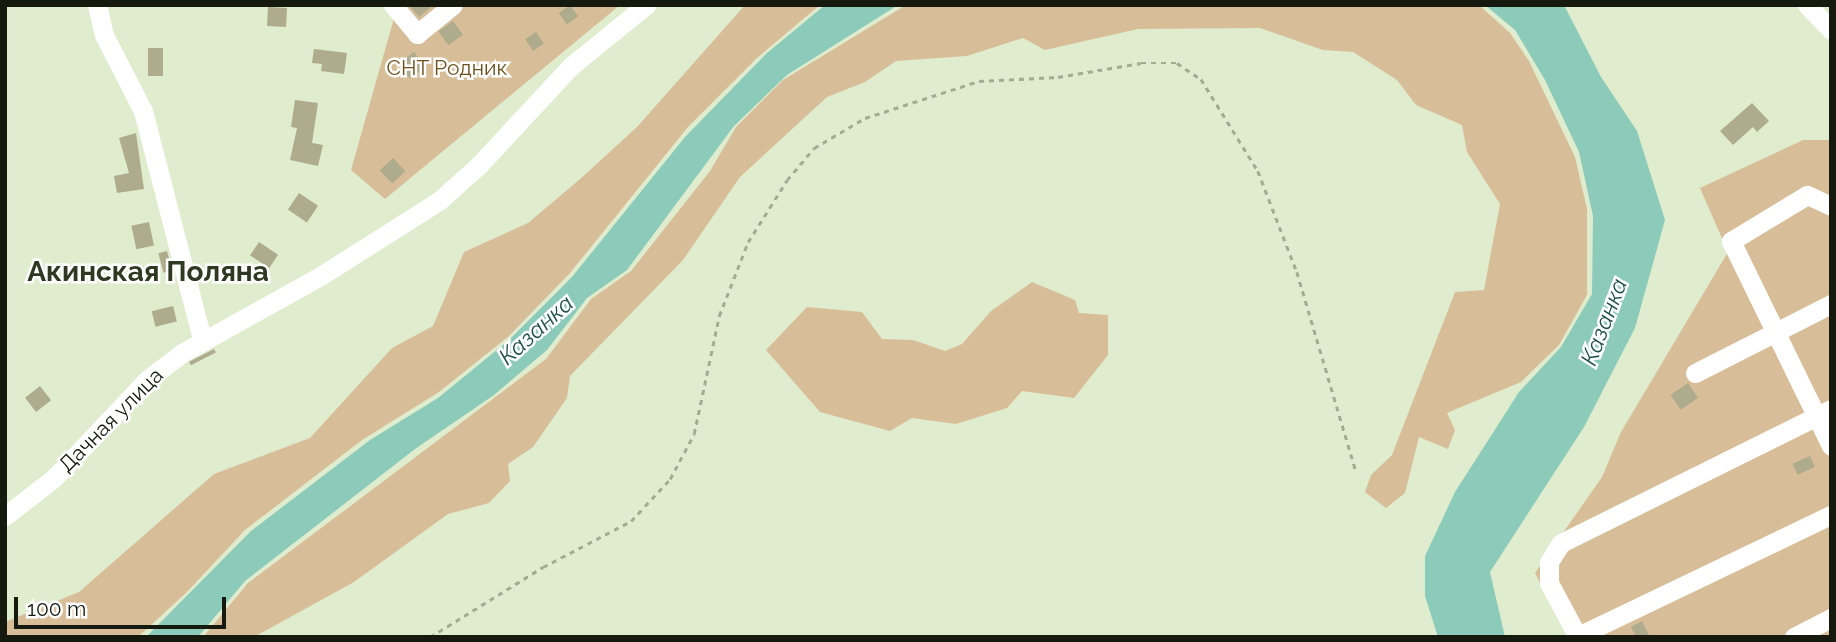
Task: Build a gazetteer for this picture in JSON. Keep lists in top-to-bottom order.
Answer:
{
  "streets": {
    "street": ["Дачная улица"]
  },
  "districts": ["Акинская Поляна"],
  "water": ["Казанка"],
  "parks": ["СНТ Родник"],
  "scale_bar": "100 m"
}
